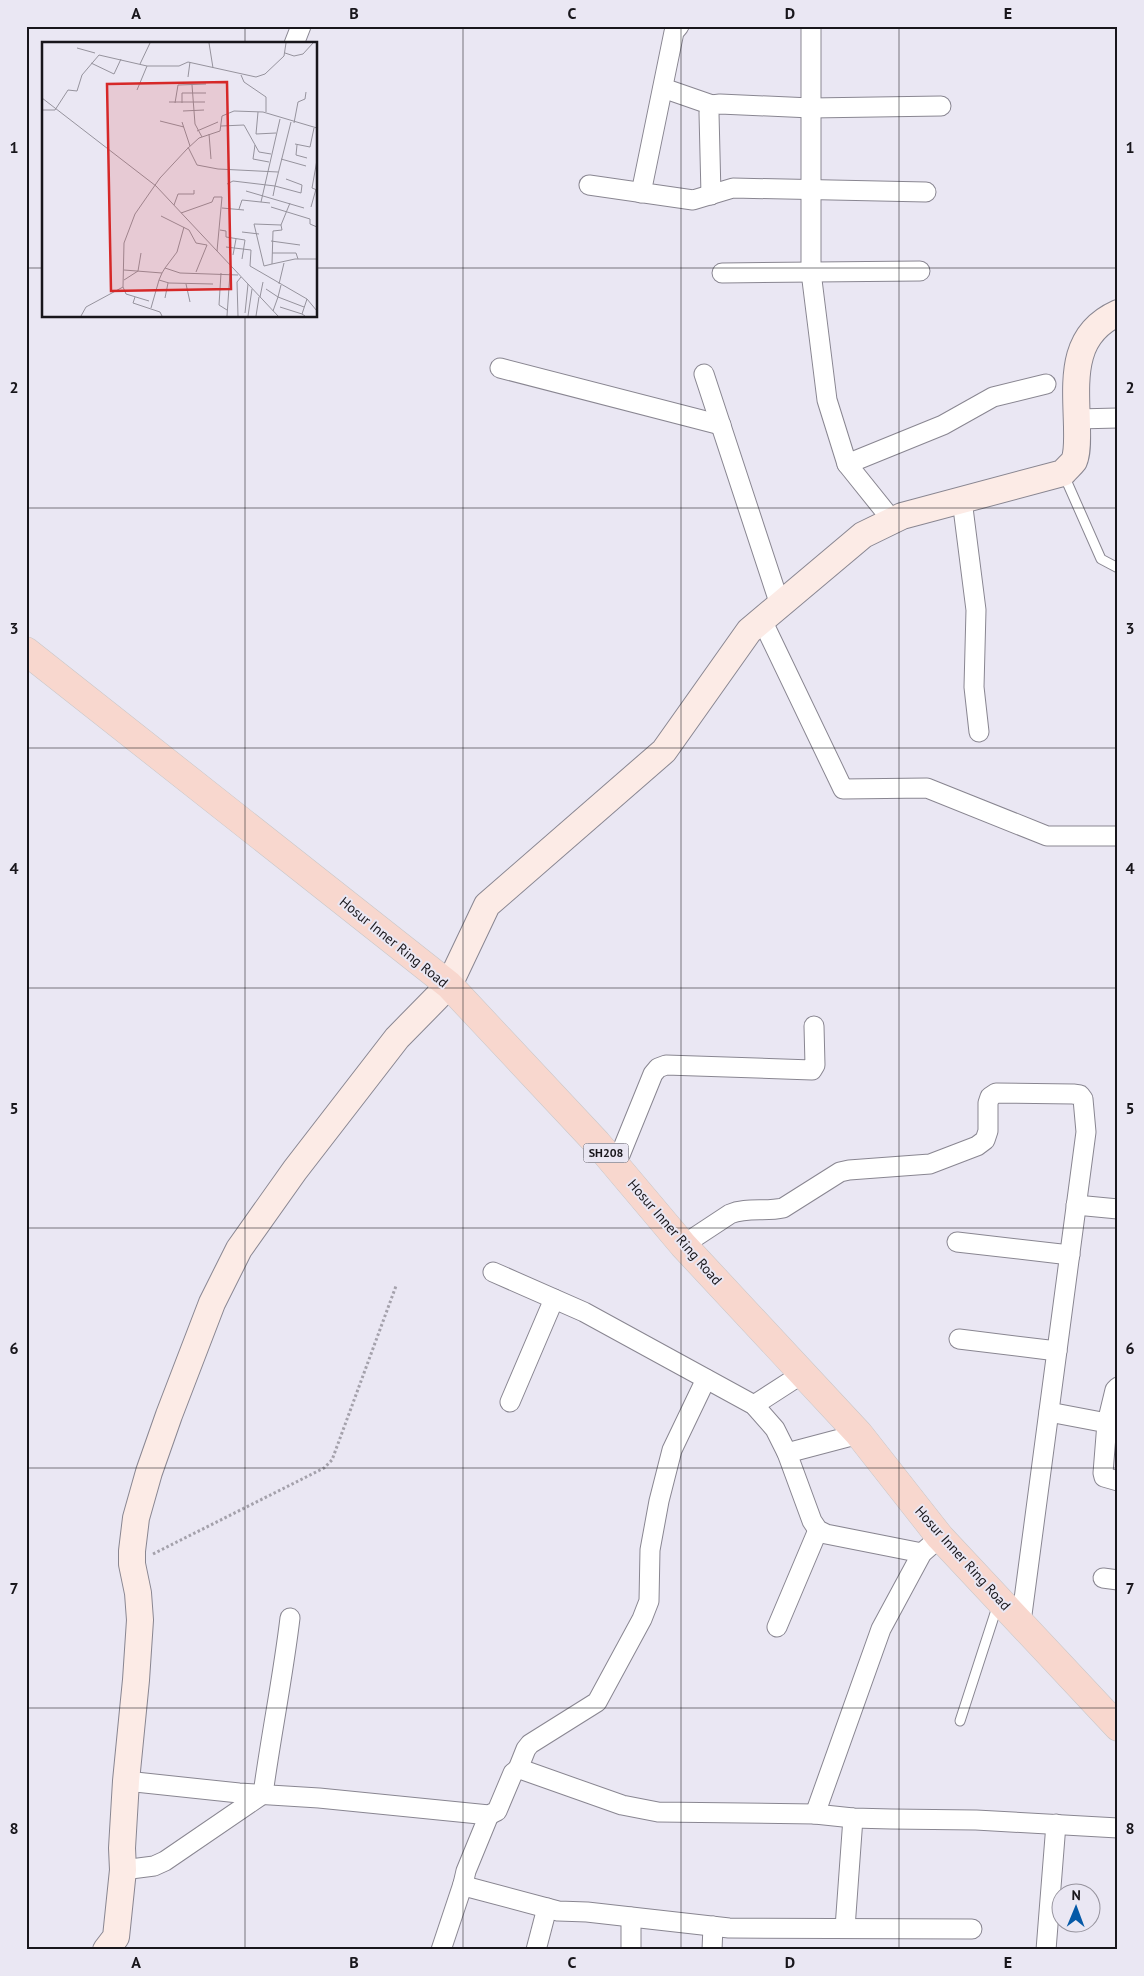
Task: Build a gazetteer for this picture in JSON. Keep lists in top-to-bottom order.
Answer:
{
  "streets": {
    "main road": ["Hosur Inner Ring Road", "SH208"]
  },
  "north": "top",
  "grid": {
    "columns": [
      "A",
      "B",
      "C",
      "D",
      "E"
    ],
    "rows": [
      "1",
      "2",
      "3",
      "4",
      "5",
      "6",
      "7",
      "8"
    ]
  }
}
